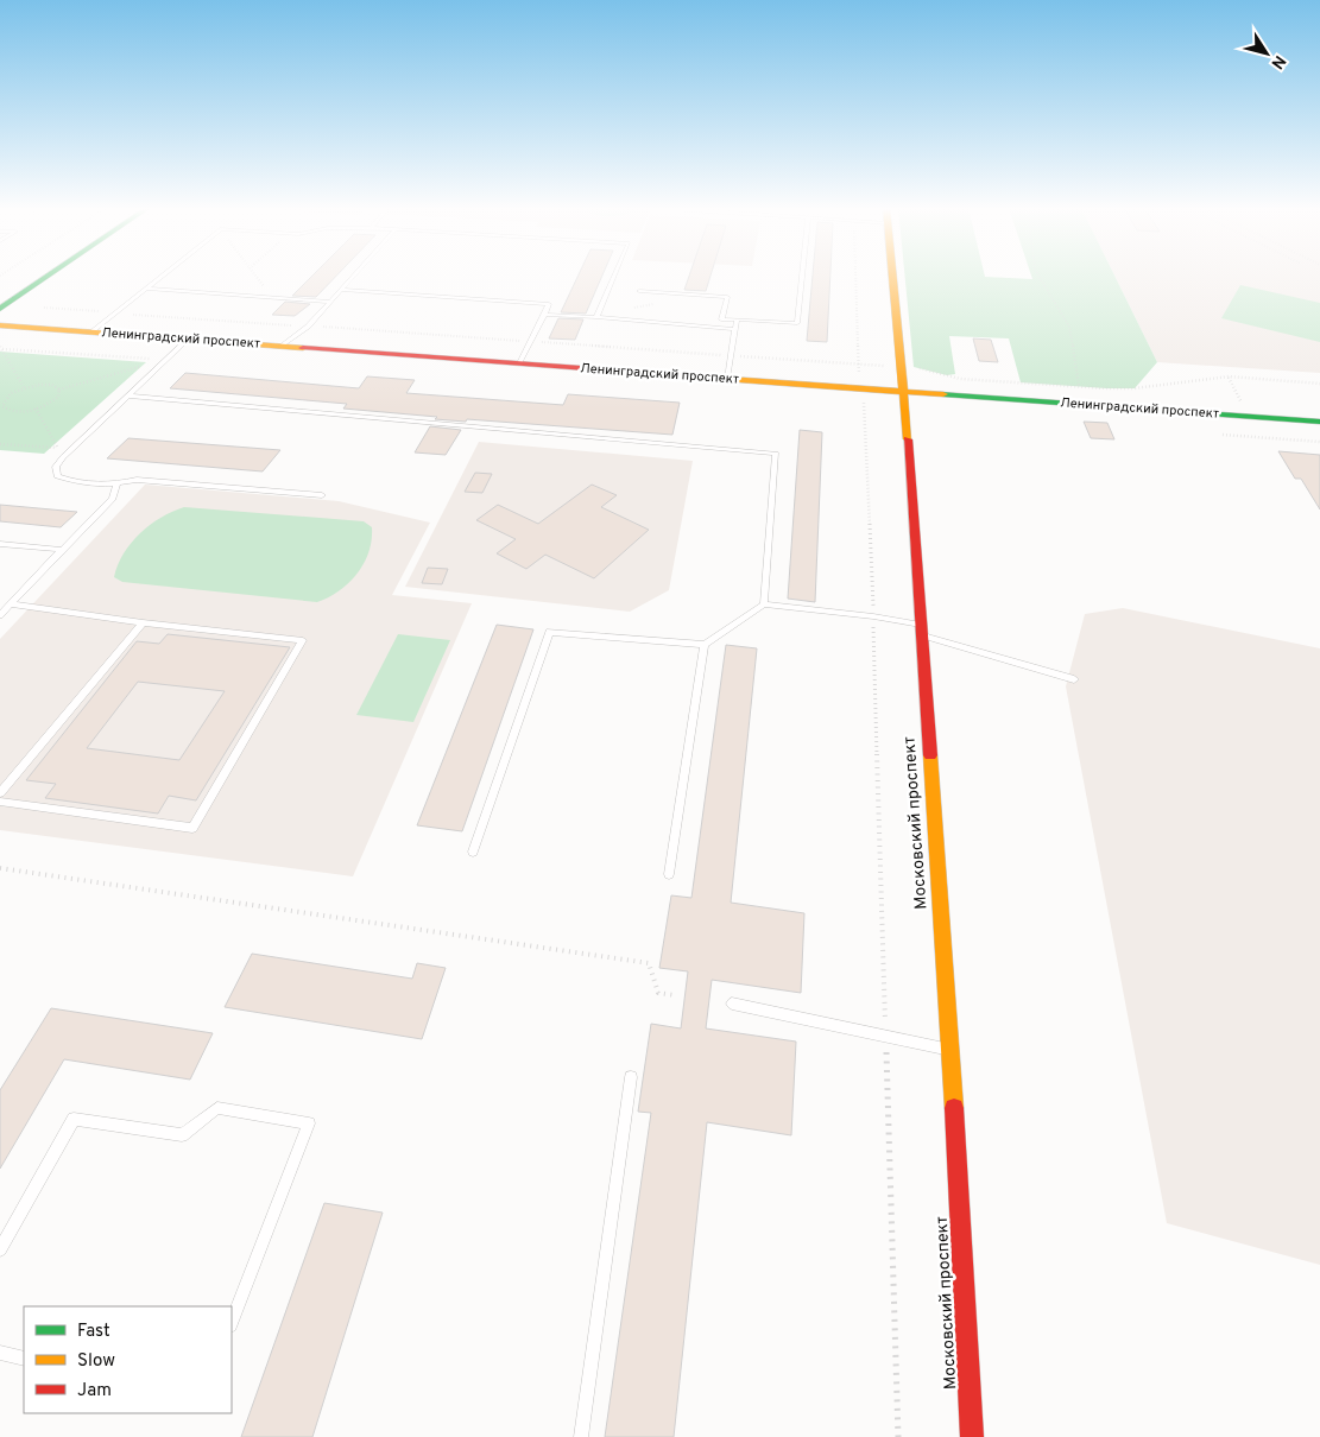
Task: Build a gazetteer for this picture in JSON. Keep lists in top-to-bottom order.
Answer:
{
  "streets": {
    "street": ["Ленинградский проспект", "Московский проспект"]
  },
  "crossings": [
    ["Ленинградский проспект", "Московский проспект"]
  ],
  "legend": ["Fast", "Slow", "Jam"],
  "north": "bottom right"
}
